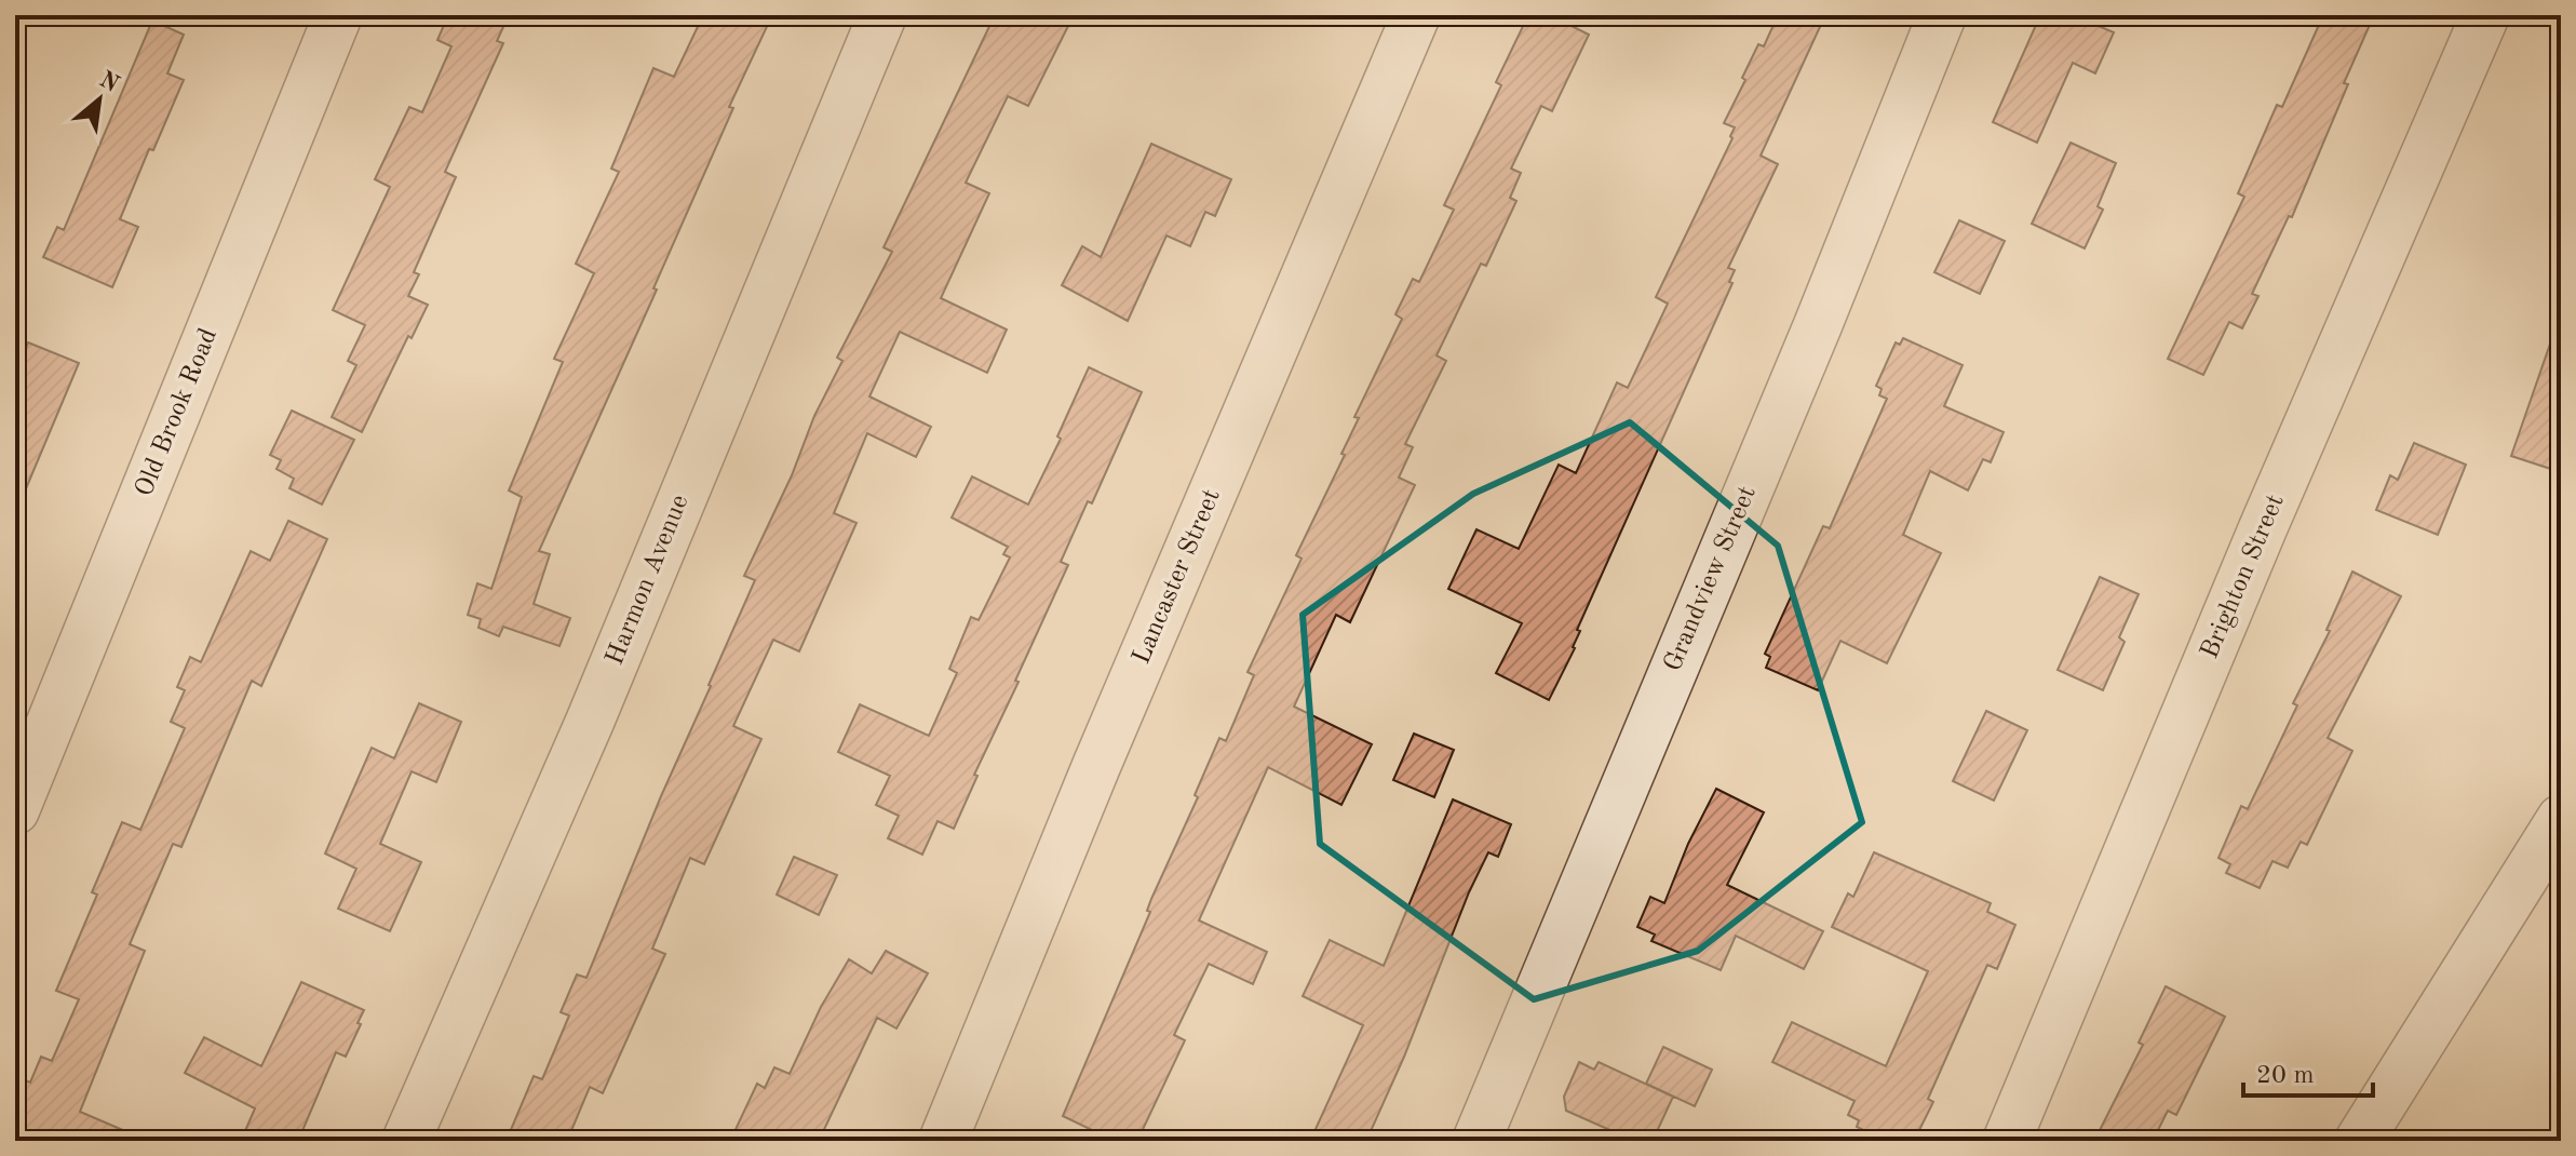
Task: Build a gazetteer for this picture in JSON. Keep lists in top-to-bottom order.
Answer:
{
  "streets": {
    "street": [
      "Old Brook Road",
      "Lancaster Street",
      "Brighton Street",
      "Grandview Street",
      "Harmon Avenue"
    ]
  },
  "scale_bar": "20 m",
  "north": "top right"
}
